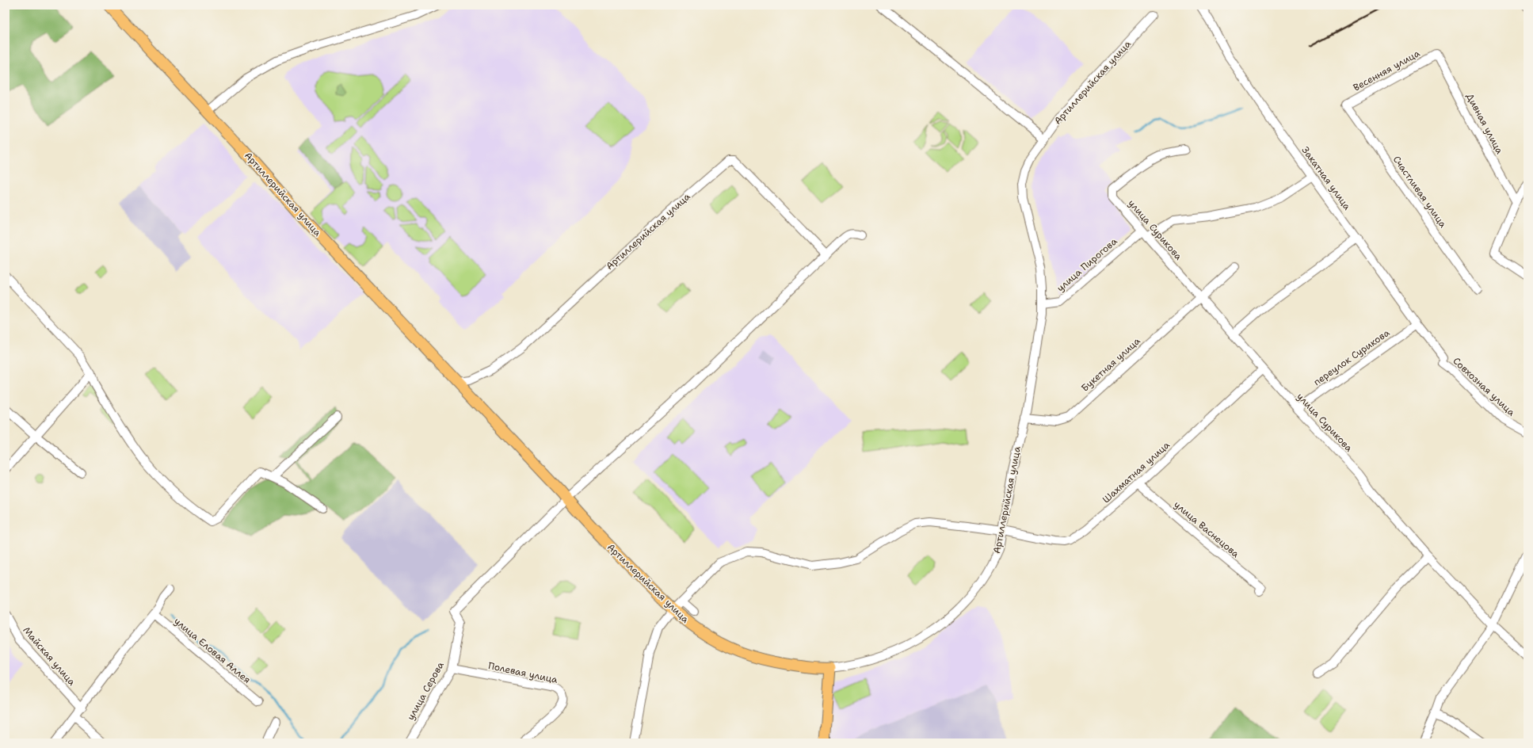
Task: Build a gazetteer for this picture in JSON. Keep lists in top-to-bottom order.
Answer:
{
  "streets": {
    "main road": ["Артиллерийская улица"],
    "street": [
      "Весенняя улица",
      "Дивная улица",
      "Закатная улица",
      "Счастливая улица",
      "улица Сурикова",
      "улица Пирогова",
      "переулок Сурикова",
      "Букетная улица",
      "Совхозная улица",
      "Шахматная улица",
      "улица Васнецова",
      "улица Еловая Аллея",
      "Майская улица",
      "Полевая улица",
      "улица Серова"
    ]
  },
  "crossings": [
    ["Весенняя улица", "Дивная улица"],
    ["Весенняя улица", "Счастливая улица"],
    ["Артиллерийская улица", "улица Пирогова"],
    ["Артиллерийская улица", "Букетная улица"],
    ["Артиллерийская улица", "Шахматная улица"],
    ["Артиллерийская улица", "улица Серова"],
    ["Закатная улица", "улица Пирогова"],
    ["Закатная улица", "переулок Сурикова"],
    ["Закатная улица", "Совхозная улица"],
    ["улица Сурикова", "улица Пирогова"],
    ["улица Сурикова", "переулок Сурикова"],
    ["улица Сурикова", "Букетная улица"],
    ["улица Сурикова", "Шахматная улица"],
    ["Шахматная улица", "улица Васнецова"],
    ["Полевая улица", "улица Серова"]
  ]
}
